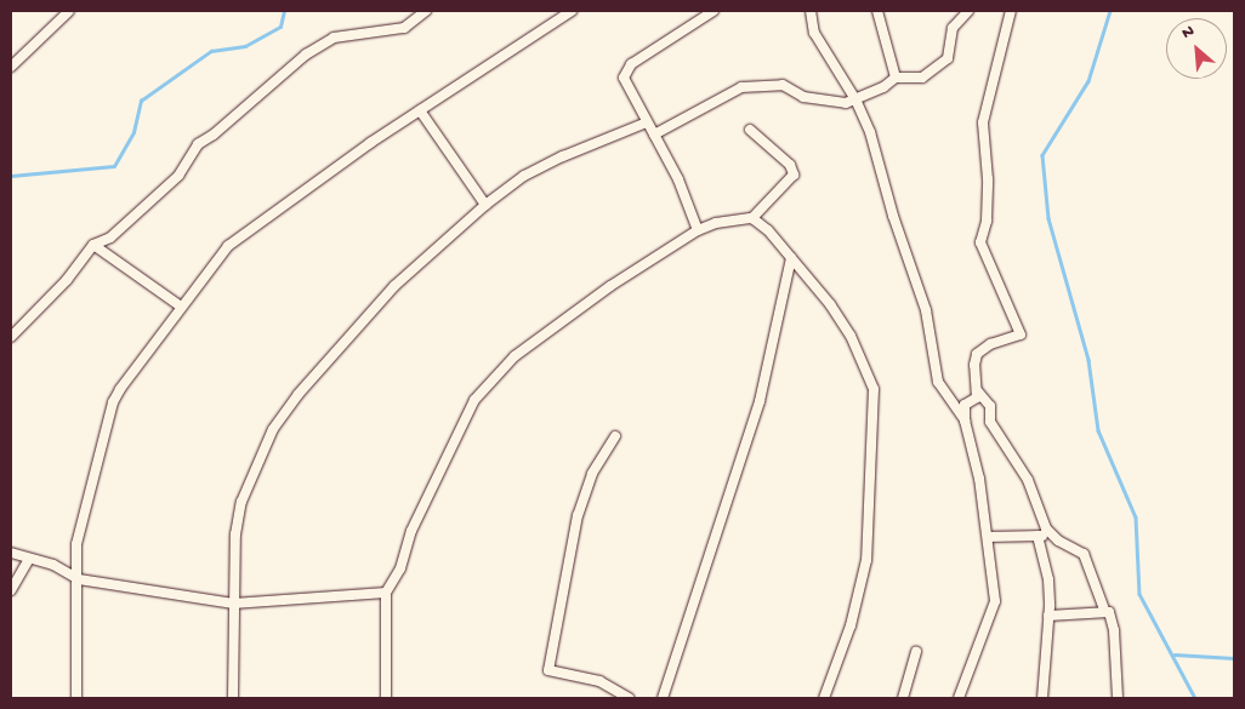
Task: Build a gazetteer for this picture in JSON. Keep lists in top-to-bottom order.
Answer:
{
  "north": "top left"
}
